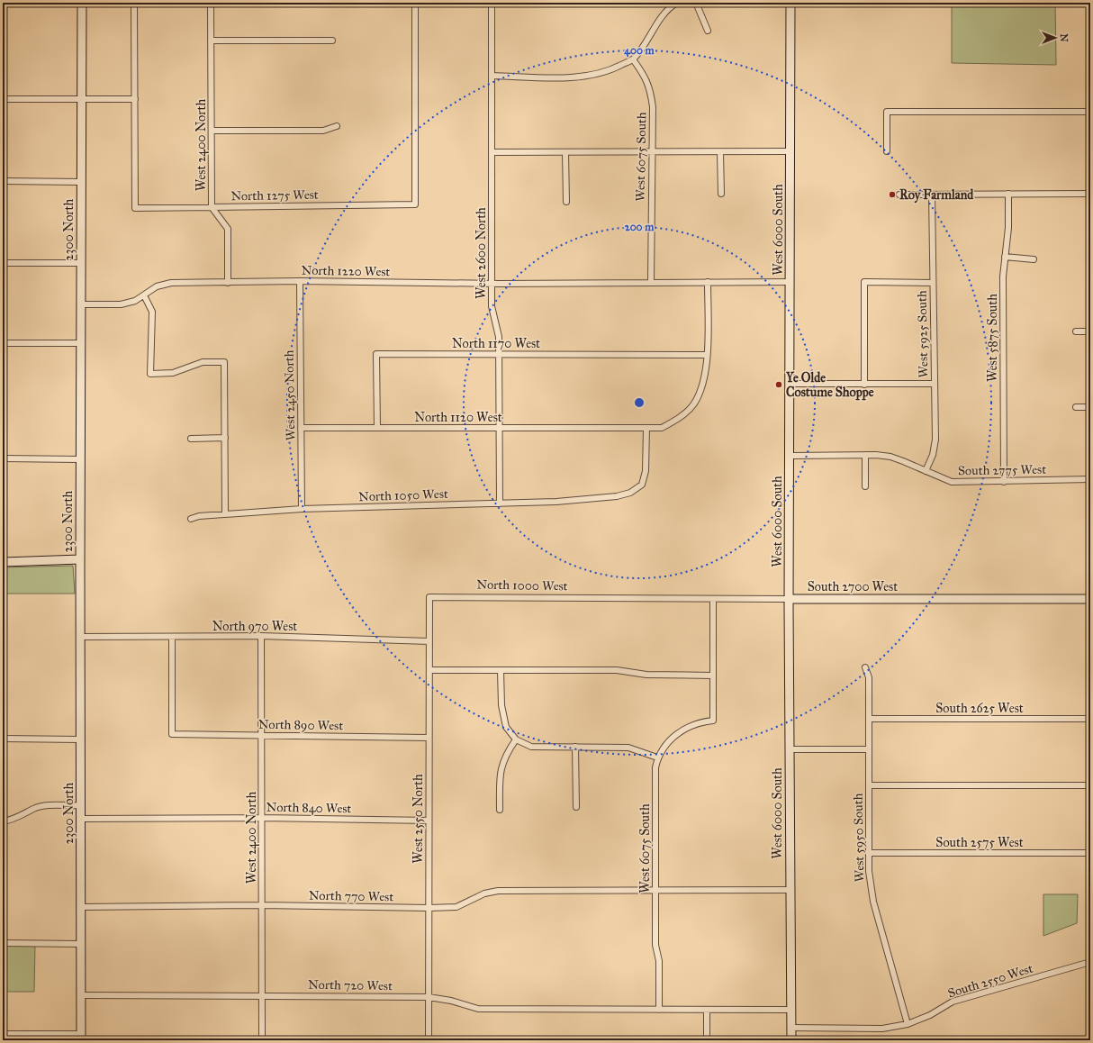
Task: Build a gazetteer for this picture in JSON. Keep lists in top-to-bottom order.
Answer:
{
  "streets": {
    "street": [
      "West 2400 North",
      "West 6075 South",
      "North 1275 West",
      "2300 North",
      "West 6000 South",
      "West 2600 North",
      "North 1220 West",
      "West 5925 South",
      "West 5875 South",
      "North 1170 West",
      "West 2450 North",
      "North 1120 West",
      "South 2775 West",
      "North 1050 West",
      "North 1000 West",
      "South 2700 West",
      "North 970 West",
      "South 2625 West",
      "North 890 West",
      "North 840 West",
      "West 2550 North",
      "West 5950 South",
      "South 2575 West",
      "North 770 West",
      "South 2550 West",
      "North 720 West"
    ]
  },
  "crossings": [
    ["West 2400 North", "North 1275 West"],
    ["West 2400 North", "North 1220 West"],
    ["West 2400 North", "North 970 West"],
    ["West 2400 North", "North 890 West"],
    ["West 2400 North", "North 840 West"],
    ["West 2400 North", "North 770 West"],
    ["West 2400 North", "North 720 West"],
    ["West 6075 South", "North 1220 West"],
    ["West 6075 South", "North 770 West"],
    ["West 6075 South", "North 720 West"],
    ["2300 North", "North 1220 West"],
    ["2300 North", "North 970 West"],
    ["2300 North", "North 840 West"],
    ["2300 North", "North 770 West"],
    ["2300 North", "North 720 West"],
    ["West 6000 South", "North 1220 West"],
    ["West 6000 South", "South 2775 West"],
    ["West 6000 South", "South 2700 West"],
    ["West 6000 South", "South 2550 West"],
    ["West 6000 South", "North 720 West"],
    ["West 2600 North", "North 1220 West"],
    ["West 2600 North", "North 1170 West"],
    ["West 2600 North", "North 1120 West"],
    ["West 2600 North", "North 1050 West"],
    ["North 1220 West", "West 2450 North"],
    ["West 5925 South", "South 2775 West"],
    ["West 5875 South", "South 2775 West"],
    ["North 1170 West", "North 1120 West"],
    ["West 2450 North", "North 1120 West"],
    ["West 2450 North", "North 1050 West"],
    ["North 1120 West", "North 1050 West"],
    ["North 1000 West", "South 2700 West"],
    ["North 1000 West", "West 2550 North"],
    ["North 970 West", "North 890 West"],
    ["North 970 West", "West 2550 North"],
    ["South 2625 West", "West 5950 South"],
    ["North 890 West", "West 2550 North"],
    ["North 840 West", "West 2550 North"],
    ["West 2550 North", "North 770 West"],
    ["West 2550 North", "North 720 West"],
    ["West 5950 South", "South 2575 West"],
    ["West 5950 South", "South 2550 West"]
  ],
  "places": ["Roy Farmland", "Ye Olde Costume Shoppe"],
  "north": "right",
  "rings": ["400 m", "200 m"]
}
